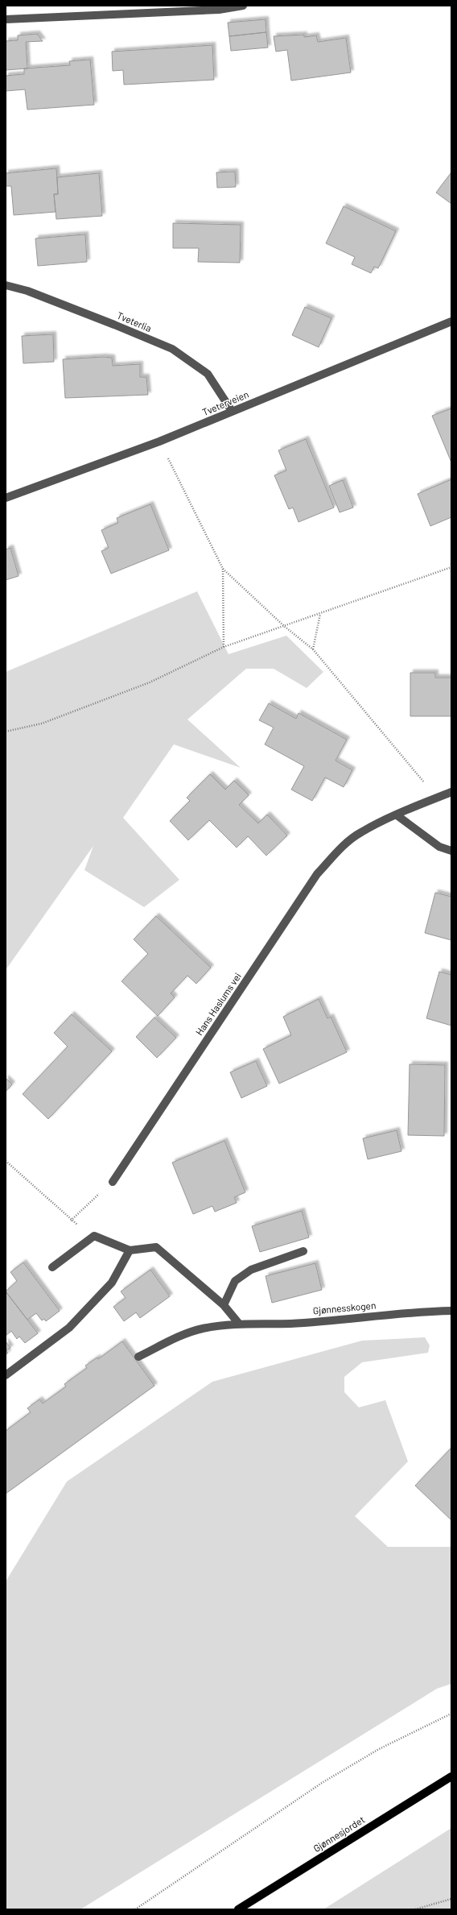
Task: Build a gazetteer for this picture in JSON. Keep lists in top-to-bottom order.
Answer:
{
  "streets": {
    "main road": ["Gjønnesjordet"],
    "street": [
      "Tveterlia",
      "Tveterveien",
      "Hans Haslums vei",
      "Gjønnesskogen"
    ]
  },
  "crossings": [
    ["Tveterlia", "Tveterveien"]
  ]
}
